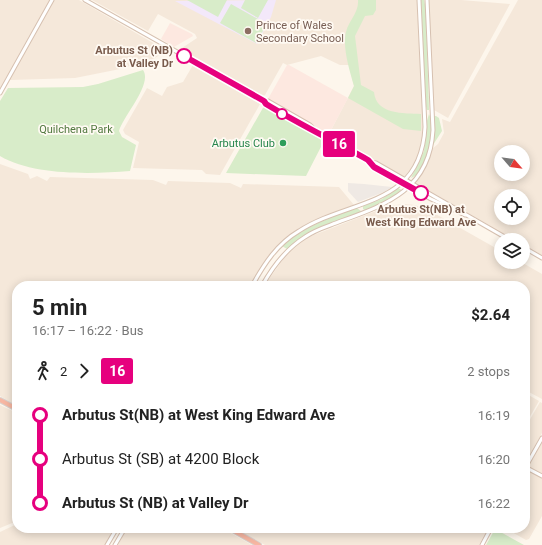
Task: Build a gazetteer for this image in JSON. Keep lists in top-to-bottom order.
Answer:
{
  "parks": ["Quilchena Park"],
  "places": [
    "Prince of Wales Secondary School",
    "Arbutus St (NB) at Valley Dr",
    "Arbutus Club",
    "Arbutus St(NB) at West King Edward Ave"
  ],
  "lines": ["bus line 16"],
  "north": "bottom right",
  "page": {
    "on_map": "16",
    "heading": ["5 min", "16:17 – 16:22 · Bus", "$2.64"],
    "legs": ["2", "16", "2 stops"],
    "list": [
      {
        "name": "Arbutus St(NB) at West King Edward Ave",
        "value": "16:19"
      },
      {
        "name": "Arbutus St (SB) at 4200 Block",
        "value": "16:20"
      },
      {
        "name": "Arbutus St (NB) at Valley Dr",
        "value": "16:22"
      }
    ]
  }
}
